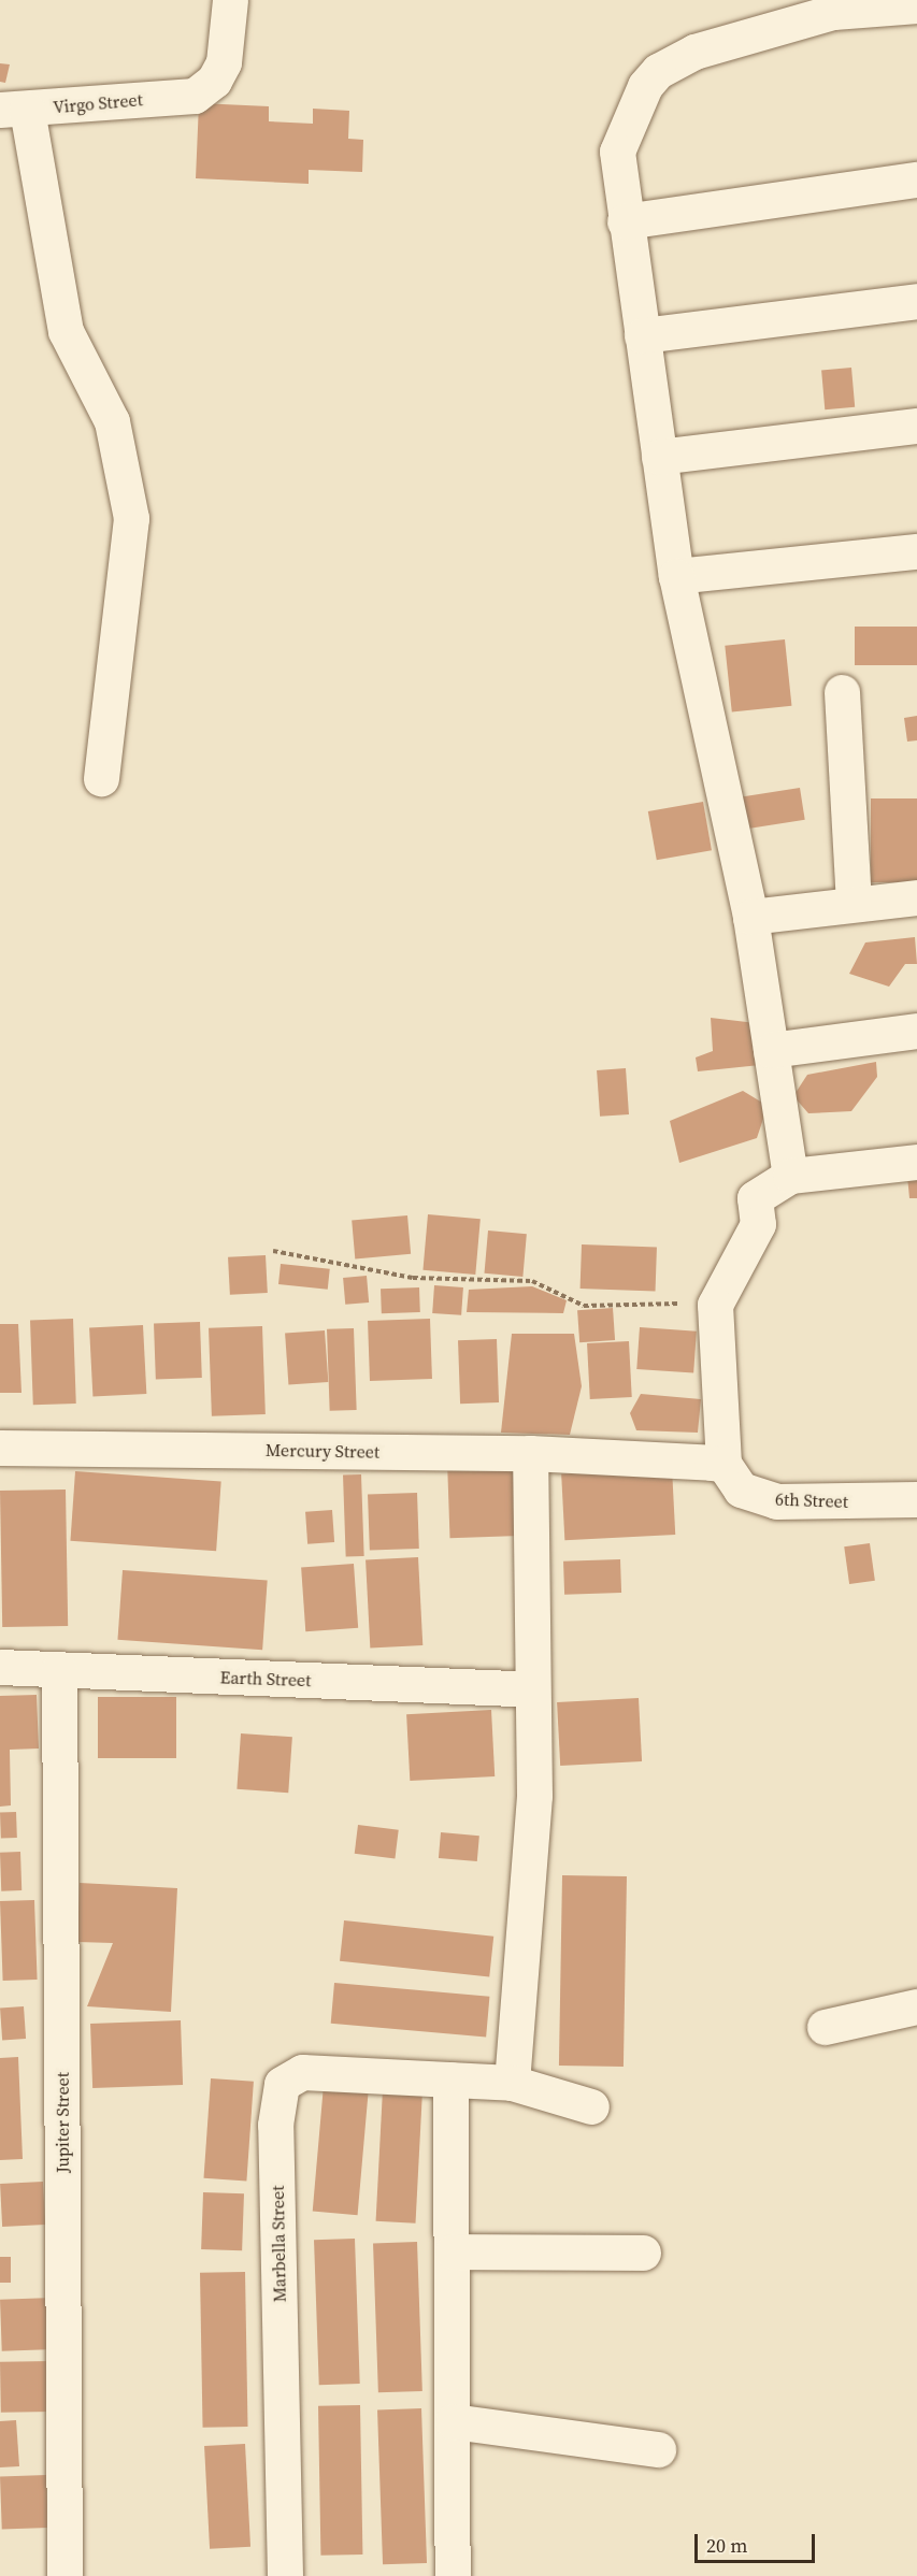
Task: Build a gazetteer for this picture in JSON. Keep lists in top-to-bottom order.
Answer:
{
  "streets": {
    "street": [
      "Virgo Street",
      "Mercury Street",
      "6th Street",
      "Earth Street",
      "Jupiter Street",
      "Marbella Street"
    ]
  },
  "crossings": [
    ["Mercury Street", "6th Street"],
    ["Earth Street", "Jupiter Street"]
  ],
  "scale_bar": "20 m"
}
